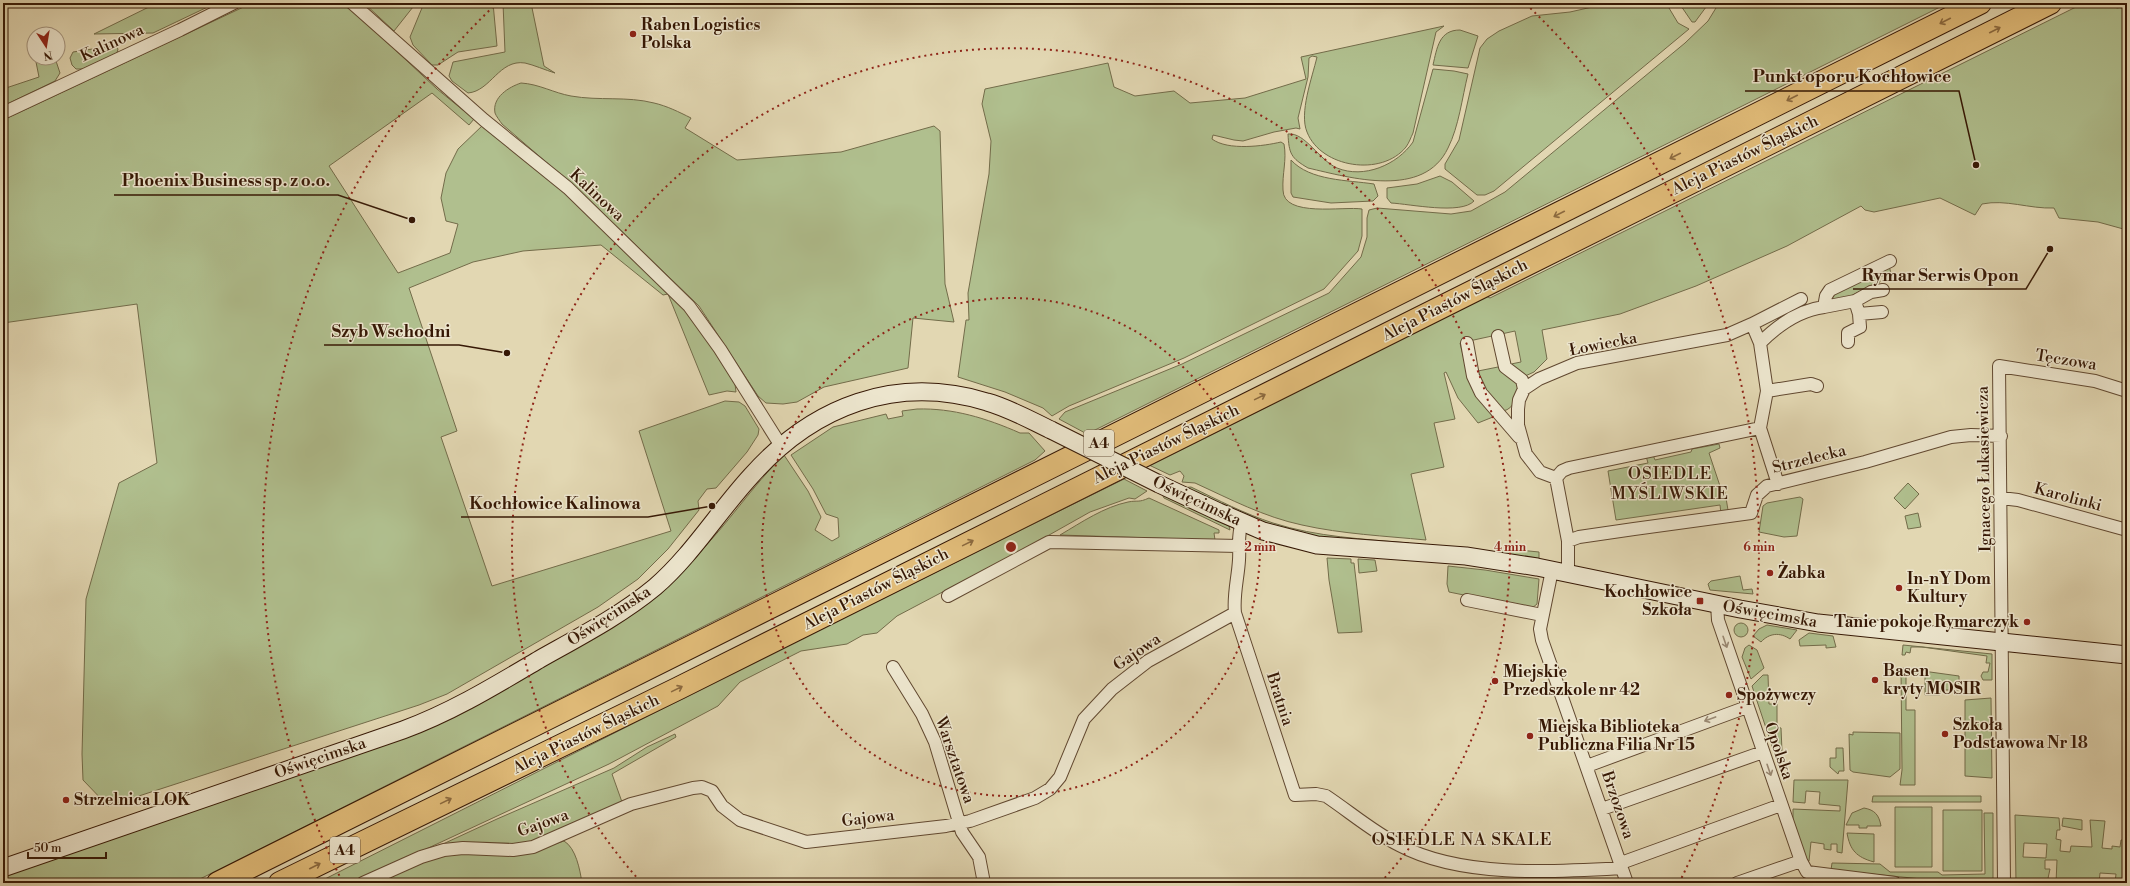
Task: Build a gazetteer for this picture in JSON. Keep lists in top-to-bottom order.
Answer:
{
  "streets": {
    "highway": ["Aleja Piastów Śląskich", "A4"],
    "street": [
      "Kalinowa",
      "Łowiecka",
      "Tęczowa",
      "Strzelecka",
      "Ignacego Łukasiewicza",
      "Karolinki",
      "Oświęcimska",
      "Gajowa",
      "Bratnia",
      "Opolska",
      "Warsztatowa",
      "Brzozowa"
    ]
  },
  "crossings": [
    ["Kalinowa", "Oświęcimska"],
    ["Tęczowa", "Ignacego Łukasiewicza"],
    ["Strzelecka", "Ignacego Łukasiewicza"],
    ["Ignacego Łukasiewicza", "Karolinki"],
    ["Ignacego Łukasiewicza", "Oświęcimska"],
    ["Oświęcimska", "Opolska"],
    ["Oświęcimska", "Brzozowa"],
    ["Gajowa", "Bratnia"],
    ["Gajowa", "Warsztatowa"]
  ],
  "one_way": ["Opolska"],
  "districts": ["OSIEDLE MYŚLIWSKIE", "OSIEDLE NA SKALE"],
  "places": {
    "other": [
      "Raben Logistics Polska",
      "Punkt oporu Kochłowice",
      "Phoenix Business sp. z o.o.",
      "Rymar Serwis Opon",
      "Szyb Wschodni",
      "Kochłowice Kalinowa",
      "Żabka",
      "In-nY Dom Kultury",
      "Tanie pokoje Rymarczyk",
      "Basen kryty MOSIR",
      "Miejskie Przedszkole nr 42",
      "Spożywczy",
      "Szkoła Podstawowa Nr 18",
      "Miejska Biblioteka Publiczna Filia Nr 15",
      "Strzelnica LOK"
    ],
    "transit": ["Kochłowice Szkoła"]
  },
  "scale_bar": "50 m",
  "north": "bottom",
  "rings": ["2 min", "4 min", "6 min"]
}
